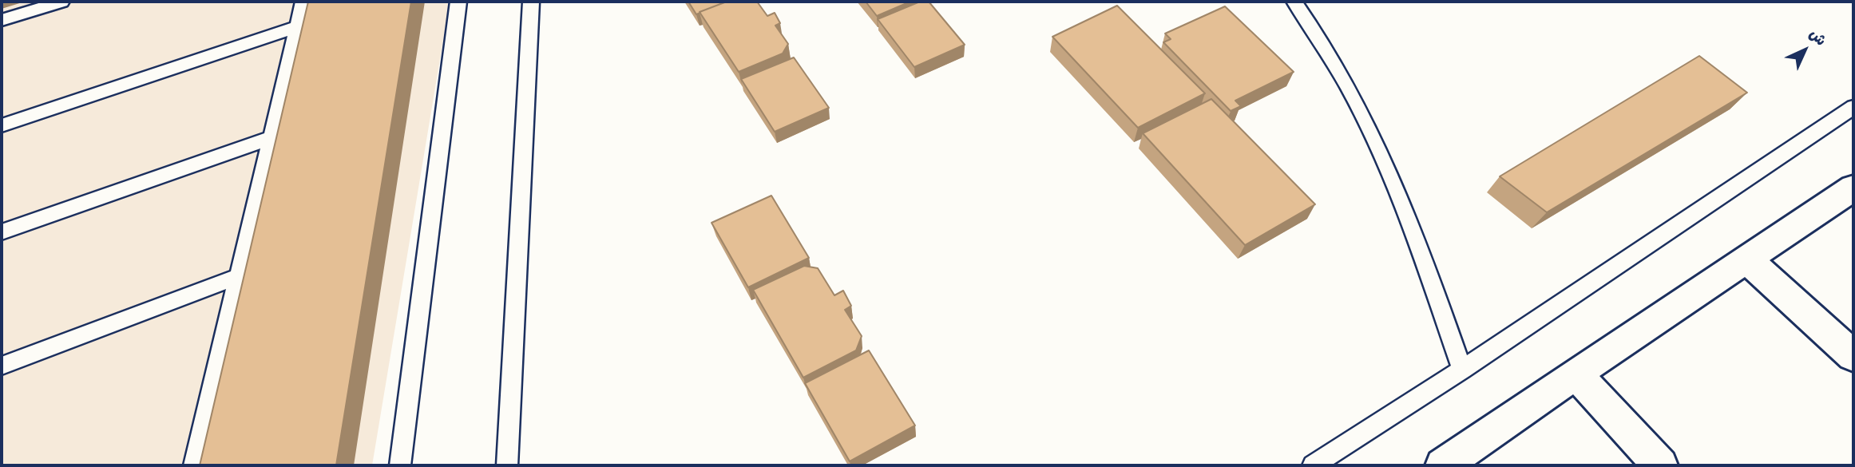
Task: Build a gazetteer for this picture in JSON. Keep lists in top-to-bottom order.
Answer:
{
  "north": "top right"
}
